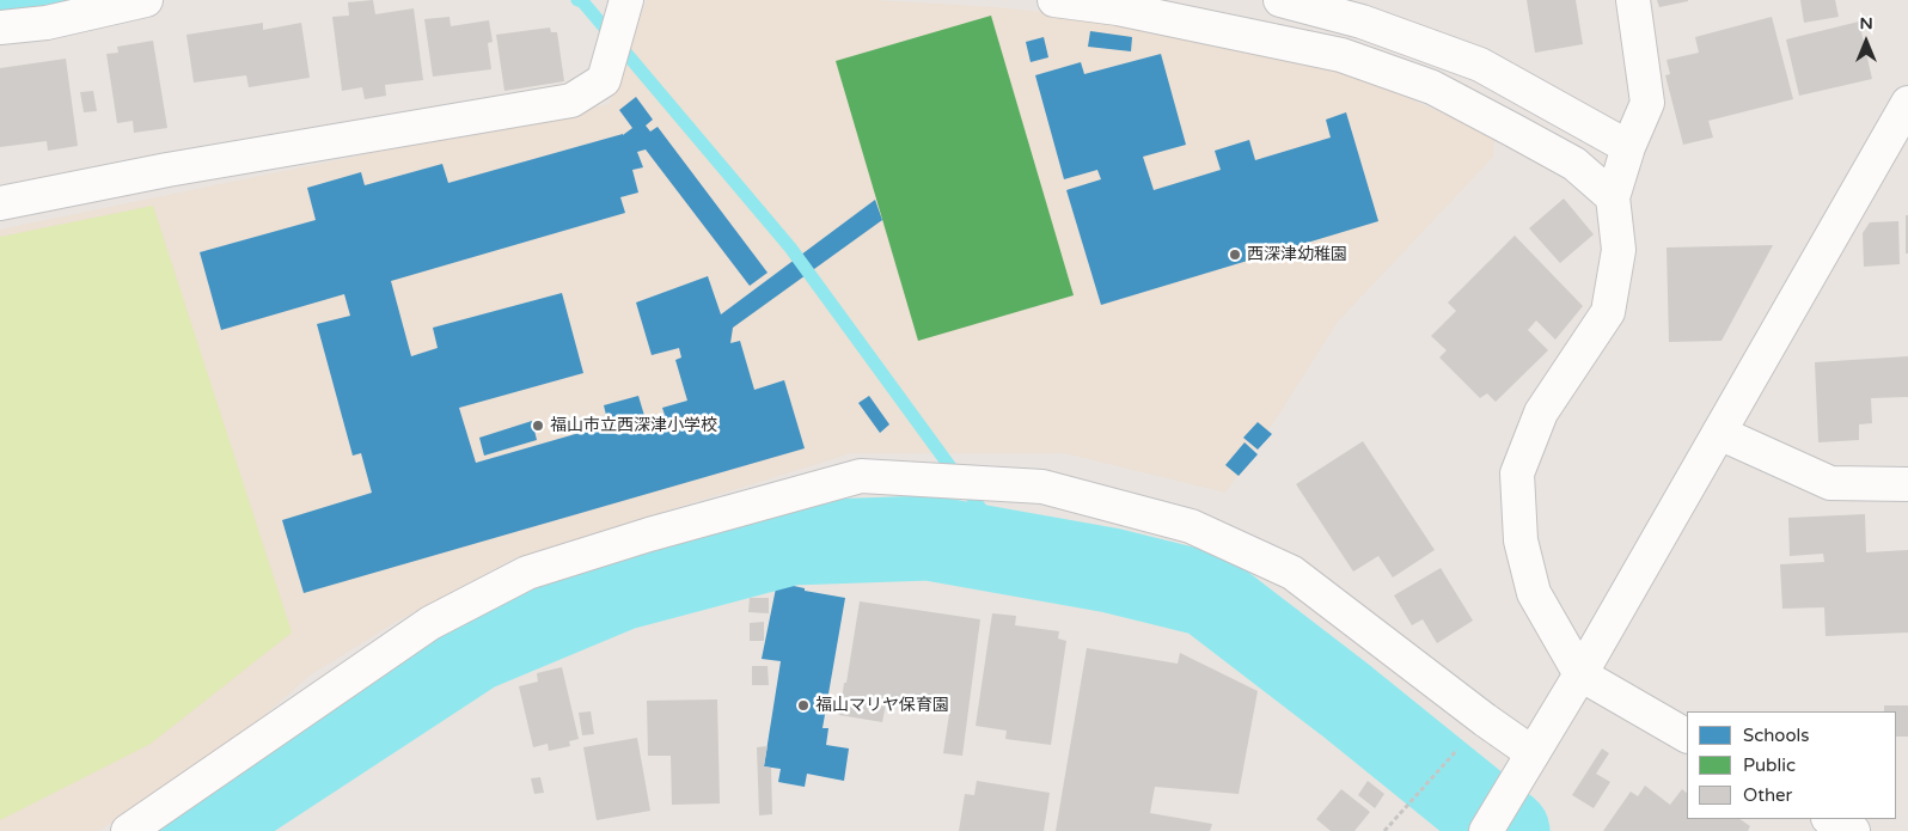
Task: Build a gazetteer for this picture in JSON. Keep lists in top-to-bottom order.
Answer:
{
  "places": ["西深津幼稚園", "福山市立西深津小学校", "福山マリヤ保育園"],
  "legend": ["Schools", "Public", "Other"],
  "north": "top"
}
